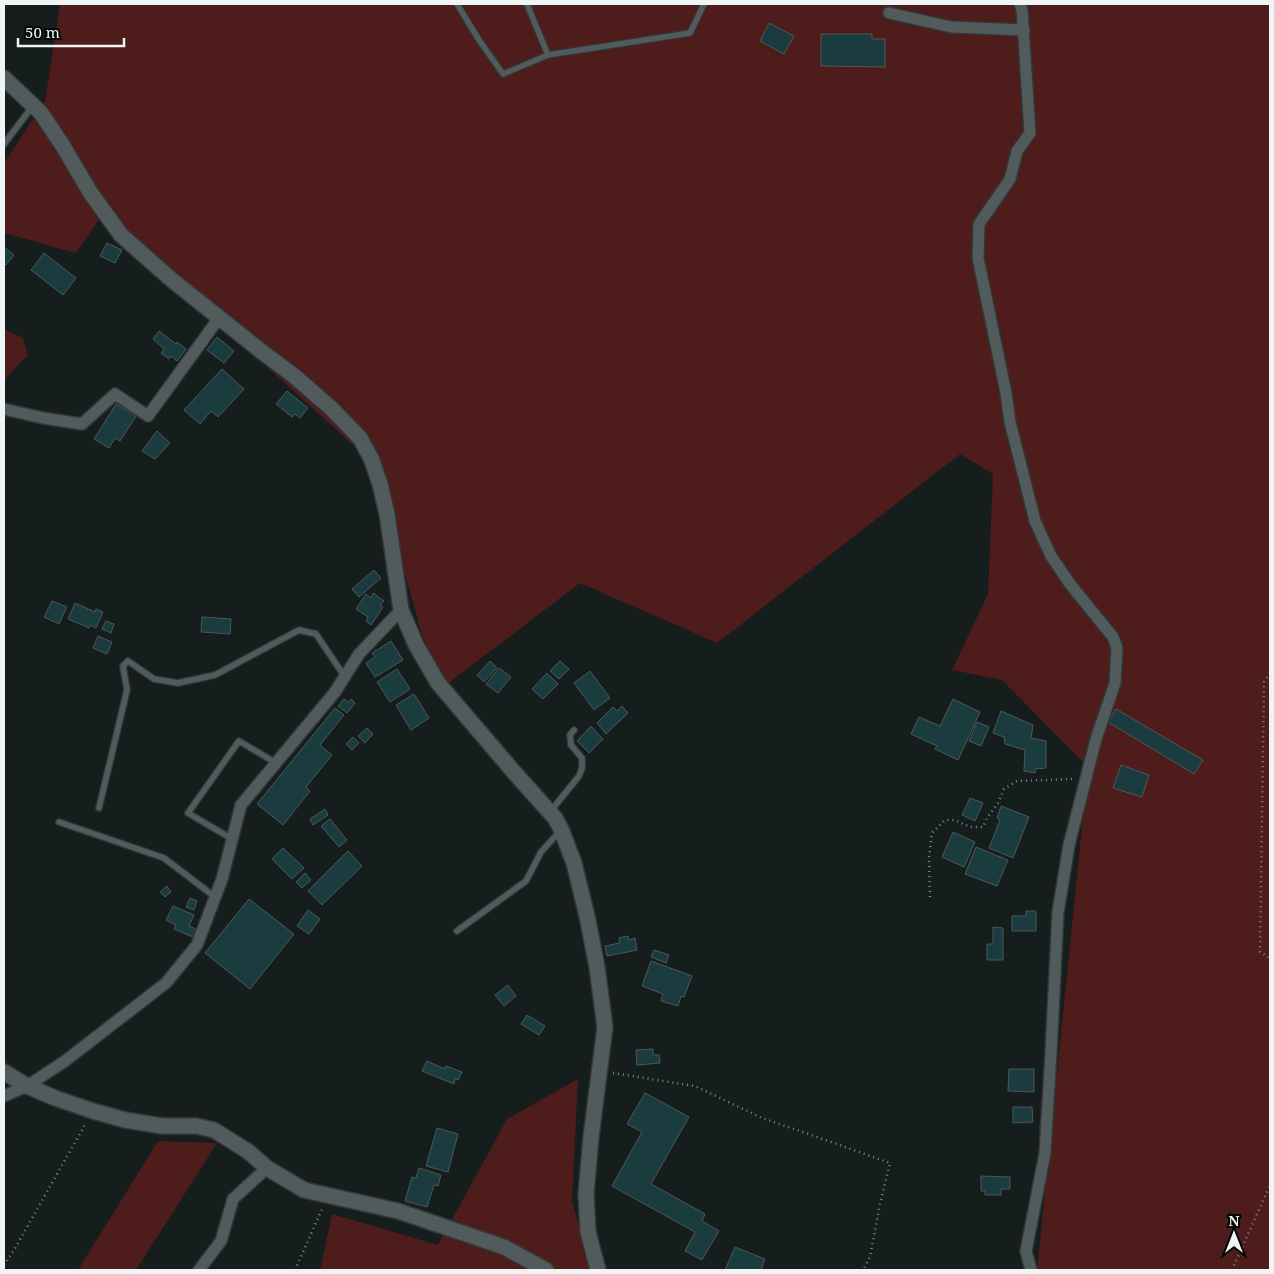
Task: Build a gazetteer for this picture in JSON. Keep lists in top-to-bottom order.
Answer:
{
  "scale_bar": "50 m",
  "north": "top"
}
